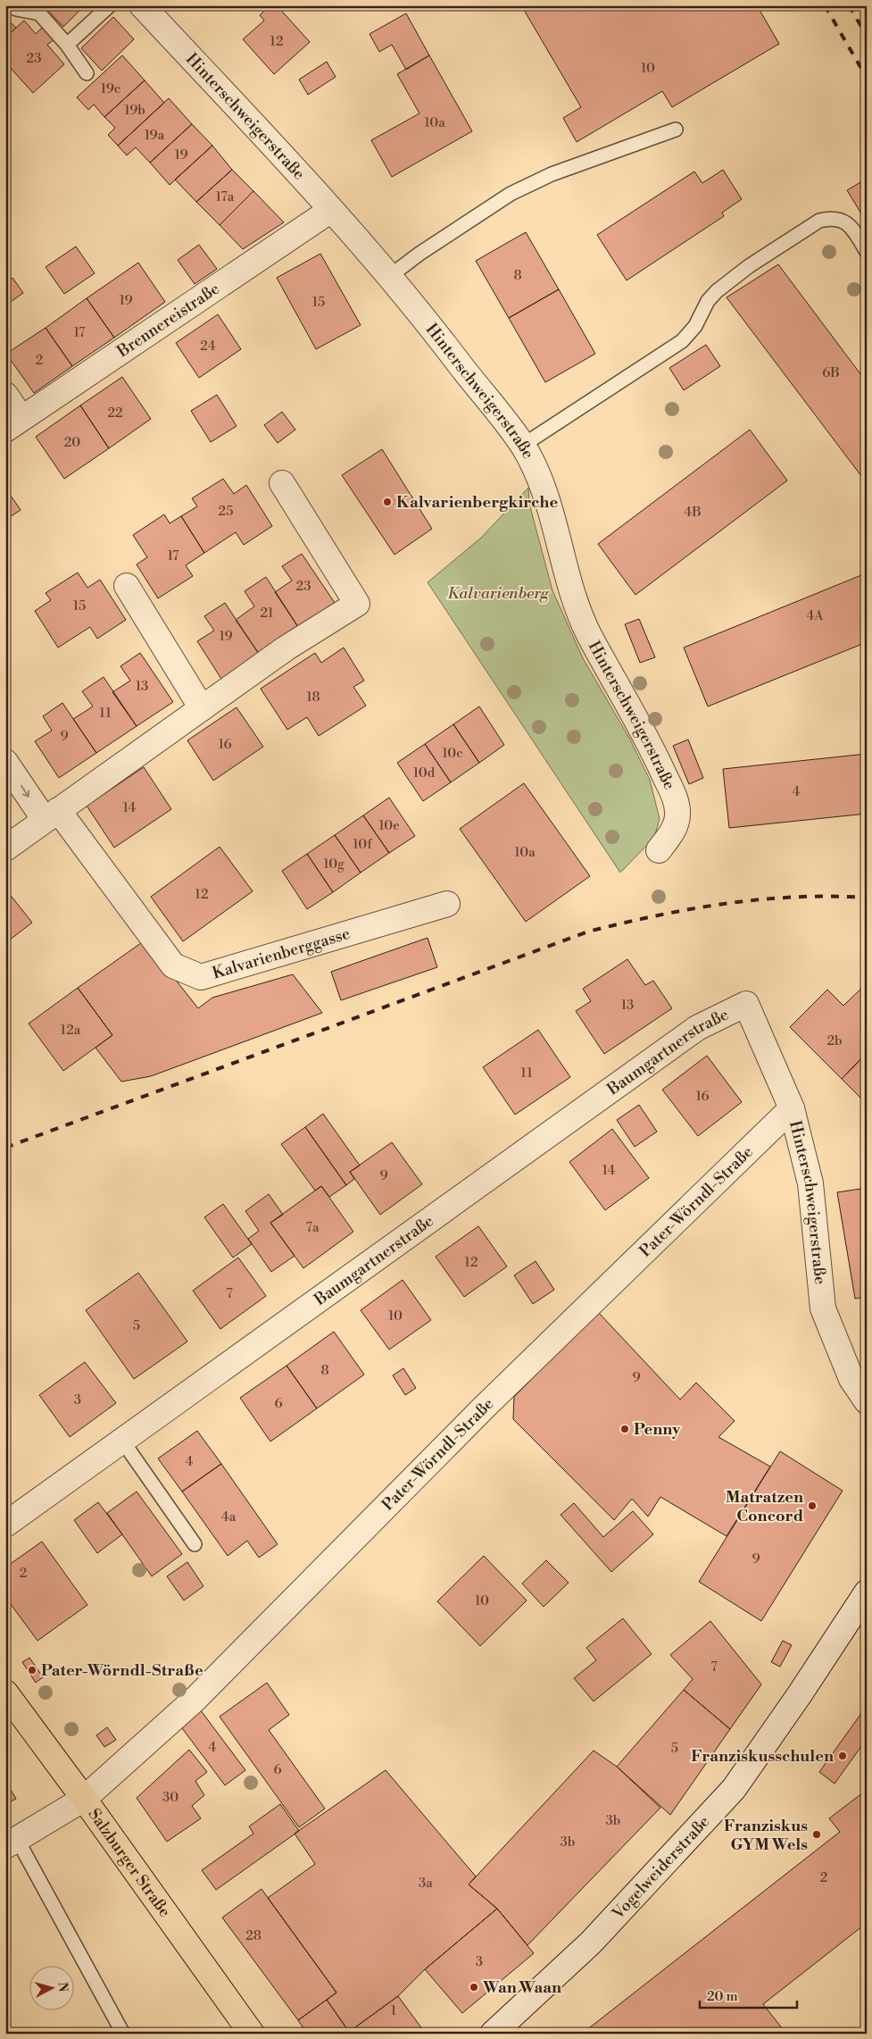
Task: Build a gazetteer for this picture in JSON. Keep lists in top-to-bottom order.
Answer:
{
  "streets": {
    "main road": ["Salzburger Straße"],
    "street": [
      "Hinterschweigerstraße",
      "Brennereistraße",
      "Kalvarienberggasse",
      "Baumgartnerstraße",
      "Pater-Wörndl-Straße",
      "Vogelweiderstraße"
    ]
  },
  "crossings": [
    ["Hinterschweigerstraße", "Brennereistraße"],
    ["Hinterschweigerstraße", "Baumgartnerstraße"],
    ["Hinterschweigerstraße", "Pater-Wörndl-Straße"],
    ["Pater-Wörndl-Straße", "Salzburger Straße"]
  ],
  "parks": ["Kalvarienberg"],
  "places": [
    "Kalvarienbergkirche",
    "Penny",
    "Matratzen Concord",
    "Pater-Wörndl-Straße",
    "Franziskusschulen",
    "Franziskus GYM Wels",
    "Wan Waan"
  ],
  "house_numbers": [
    "12",
    "23",
    "10",
    "19c",
    "19b",
    "10a",
    "19a",
    "19",
    "17a",
    "8",
    "19",
    "15",
    "17",
    "24",
    "2",
    "6B",
    "22",
    "20",
    "25",
    "4B",
    "17",
    "23",
    "15",
    "21",
    "4A",
    "19",
    "13",
    "18",
    "11",
    "9",
    "16",
    "10c",
    "10d",
    "4",
    "14",
    "10e",
    "10f",
    "10a",
    "10g",
    "12",
    "13",
    "12a",
    "2b",
    "11",
    "16",
    "14",
    "9",
    "7a",
    "12",
    "7",
    "10",
    "5",
    "8",
    "9",
    "3",
    "6",
    "4",
    "4a",
    "9",
    "2",
    "10",
    "7",
    "4",
    "5",
    "6",
    "30",
    "3b",
    "3b",
    "2",
    "3a",
    "28",
    "3",
    "1"
  ],
  "scale_bar": "20 m",
  "north": "right"
}
